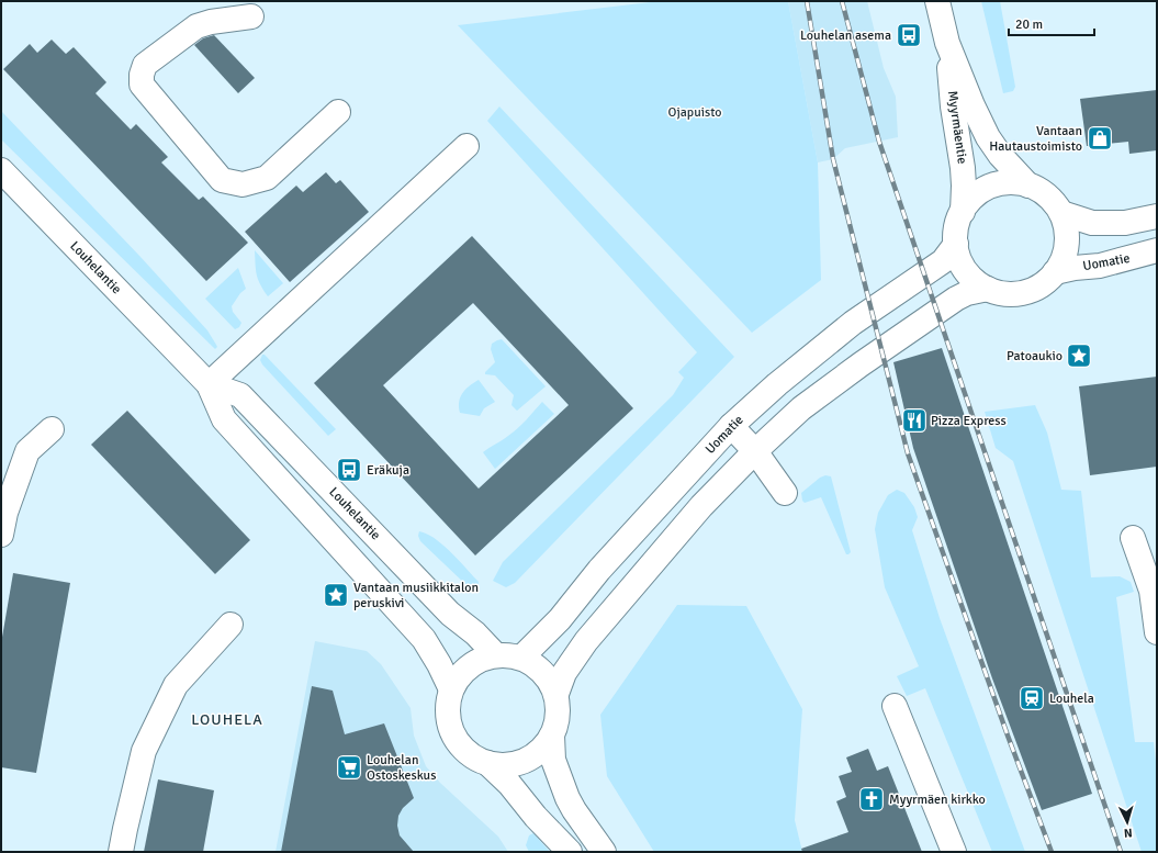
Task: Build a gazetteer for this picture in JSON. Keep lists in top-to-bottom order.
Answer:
{
  "streets": {
    "street": ["Myyrmäentie", "Uomatie", "Louhelantie"]
  },
  "crossings": [
    ["Myyrmäentie", "Uomatie"],
    ["Uomatie", "Louhelantie"]
  ],
  "districts": ["LOUHELA"],
  "parks": ["Ojapuisto"],
  "places": {
    "bus stop": ["Louhelan asema", "Eräkuja"],
    "shop": ["Vantaan Hautaustoimisto"],
    "place": ["Patoaukio", "Vantaan musiikkitalon peruskivi"],
    "restaurant": ["Pizza Express"],
    "station": ["Louhela"],
    "supermarket": ["Louhelan Ostoskeskus"],
    "church": ["Myyrmäen kirkko"]
  },
  "scale_bar": "20 m",
  "north": "bottom"
}
